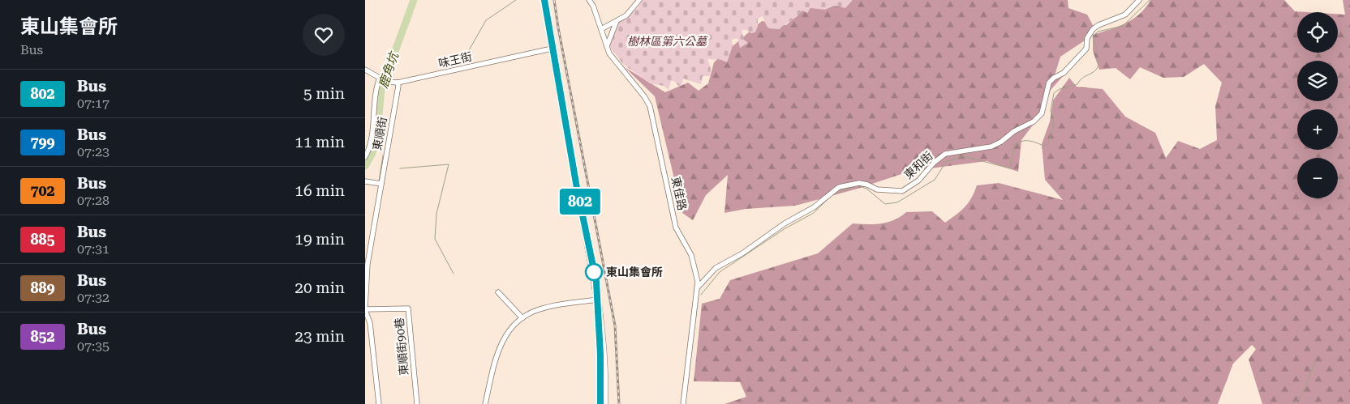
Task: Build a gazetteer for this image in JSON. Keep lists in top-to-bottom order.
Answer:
{
  "streets": {
    "street": [
      "味王街",
      "東順街",
      "東和街",
      "東佳路",
      "東順街90巷"
    ]
  },
  "crossings": [
    ["味王街", "東順街"],
    ["東順街", "東順街90巷"],
    ["東和街", "東佳路"]
  ],
  "water": ["鹿角坑"],
  "parks": ["樹林區第六公墓"],
  "places": ["東山集會所"],
  "lines": ["bus line 802"],
  "page": {
    "heading": ["東山集會所", "Bus"],
    "on_map": "802",
    "map_buttons": ["+", "−"],
    "list": [
      {
        "mark": "802",
        "name": "Bus",
        "note": "07:17",
        "value": "5 min"
      },
      {
        "mark": "799",
        "name": "Bus",
        "note": "07:23",
        "value": "11 min"
      },
      {
        "mark": "702",
        "name": "Bus",
        "note": "07:28",
        "value": "16 min"
      },
      {
        "mark": "885",
        "name": "Bus",
        "note": "07:31",
        "value": "19 min"
      },
      {
        "mark": "889",
        "name": "Bus",
        "note": "07:32",
        "value": "20 min"
      },
      {
        "mark": "852",
        "name": "Bus",
        "note": "07:35",
        "value": "23 min"
      }
    ]
  }
}
